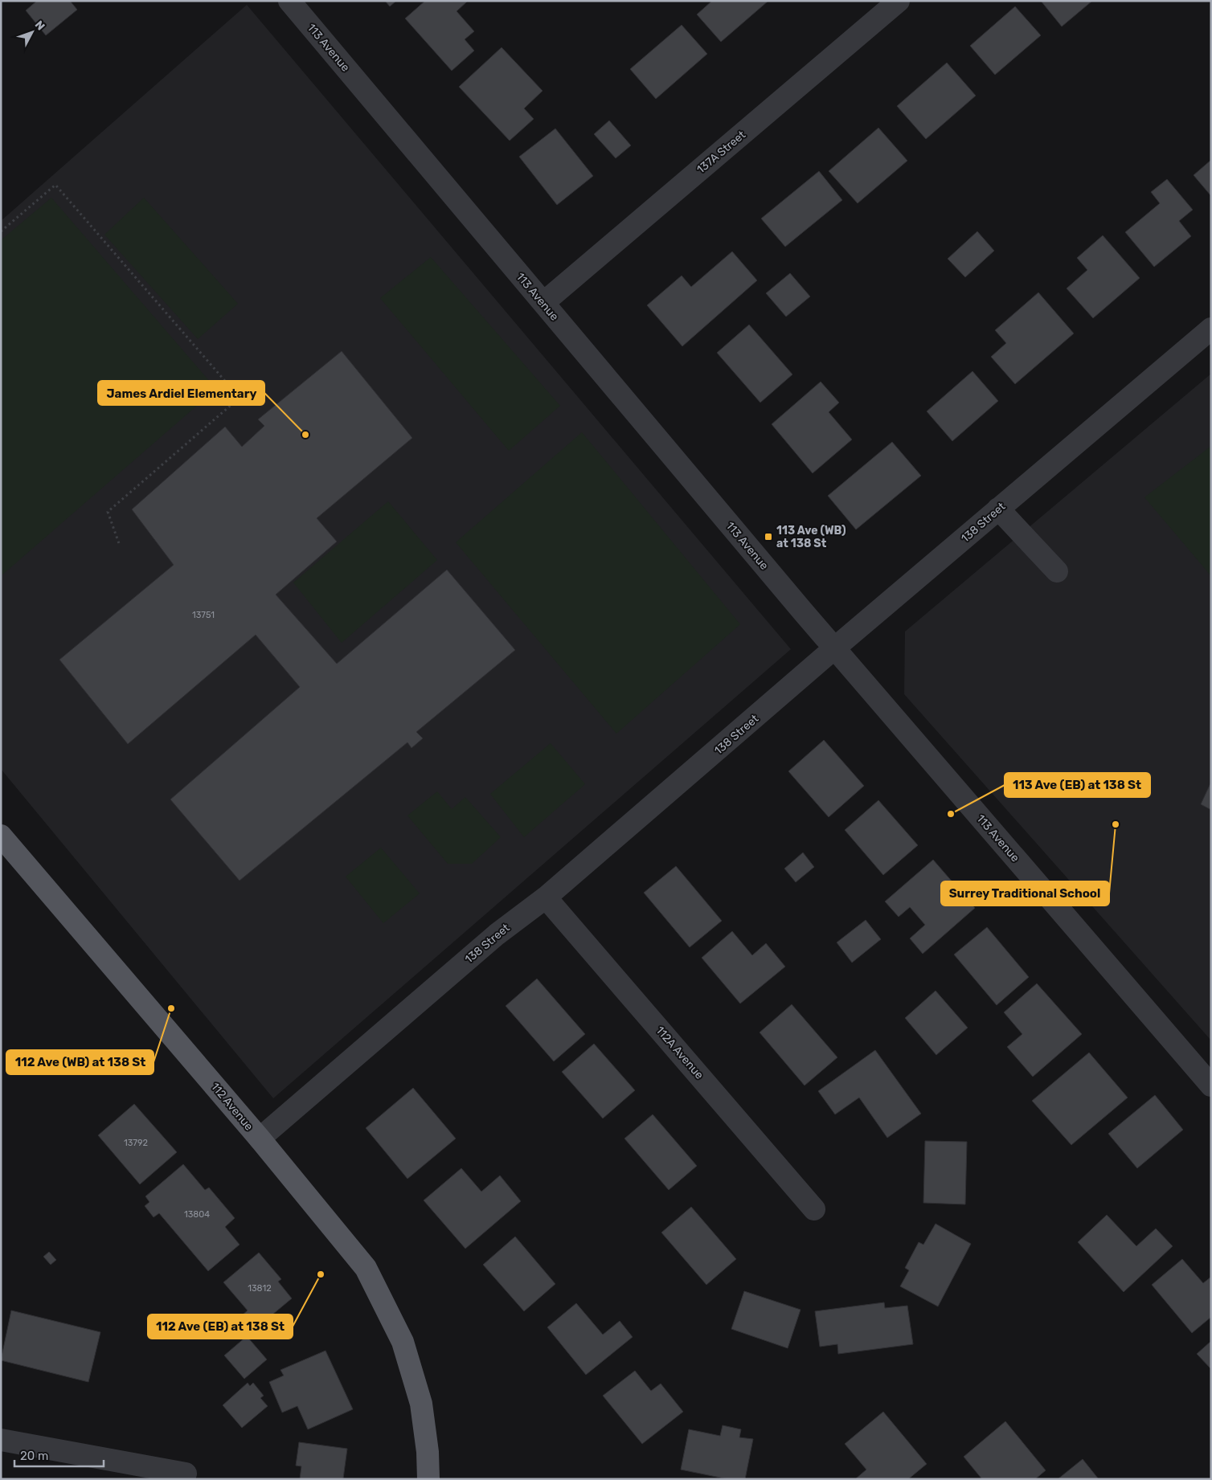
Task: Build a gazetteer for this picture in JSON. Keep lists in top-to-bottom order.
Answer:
{
  "streets": {
    "main road": ["112 Avenue"],
    "street": [
      "113 Avenue",
      "137A Street",
      "138 Street",
      "112A Avenue"
    ]
  },
  "crossings": [
    ["113 Avenue", "137A Street"],
    ["113 Avenue", "138 Street"],
    ["138 Street", "112A Avenue"],
    ["138 Street", "112 Avenue"]
  ],
  "places": {
    "other": [
      "James Ardiel Elementary",
      "113 Ave (EB) at 138 St",
      "Surrey Traditional School",
      "112 Ave (WB) at 138 St",
      "112 Ave (EB) at 138 St"
    ],
    "transit": ["113 Ave (WB) at 138 St"]
  },
  "house_numbers": [
    "13751",
    "13792",
    "13804",
    "13812"
  ],
  "scale_bar": "20 m",
  "north": "top right"
}
